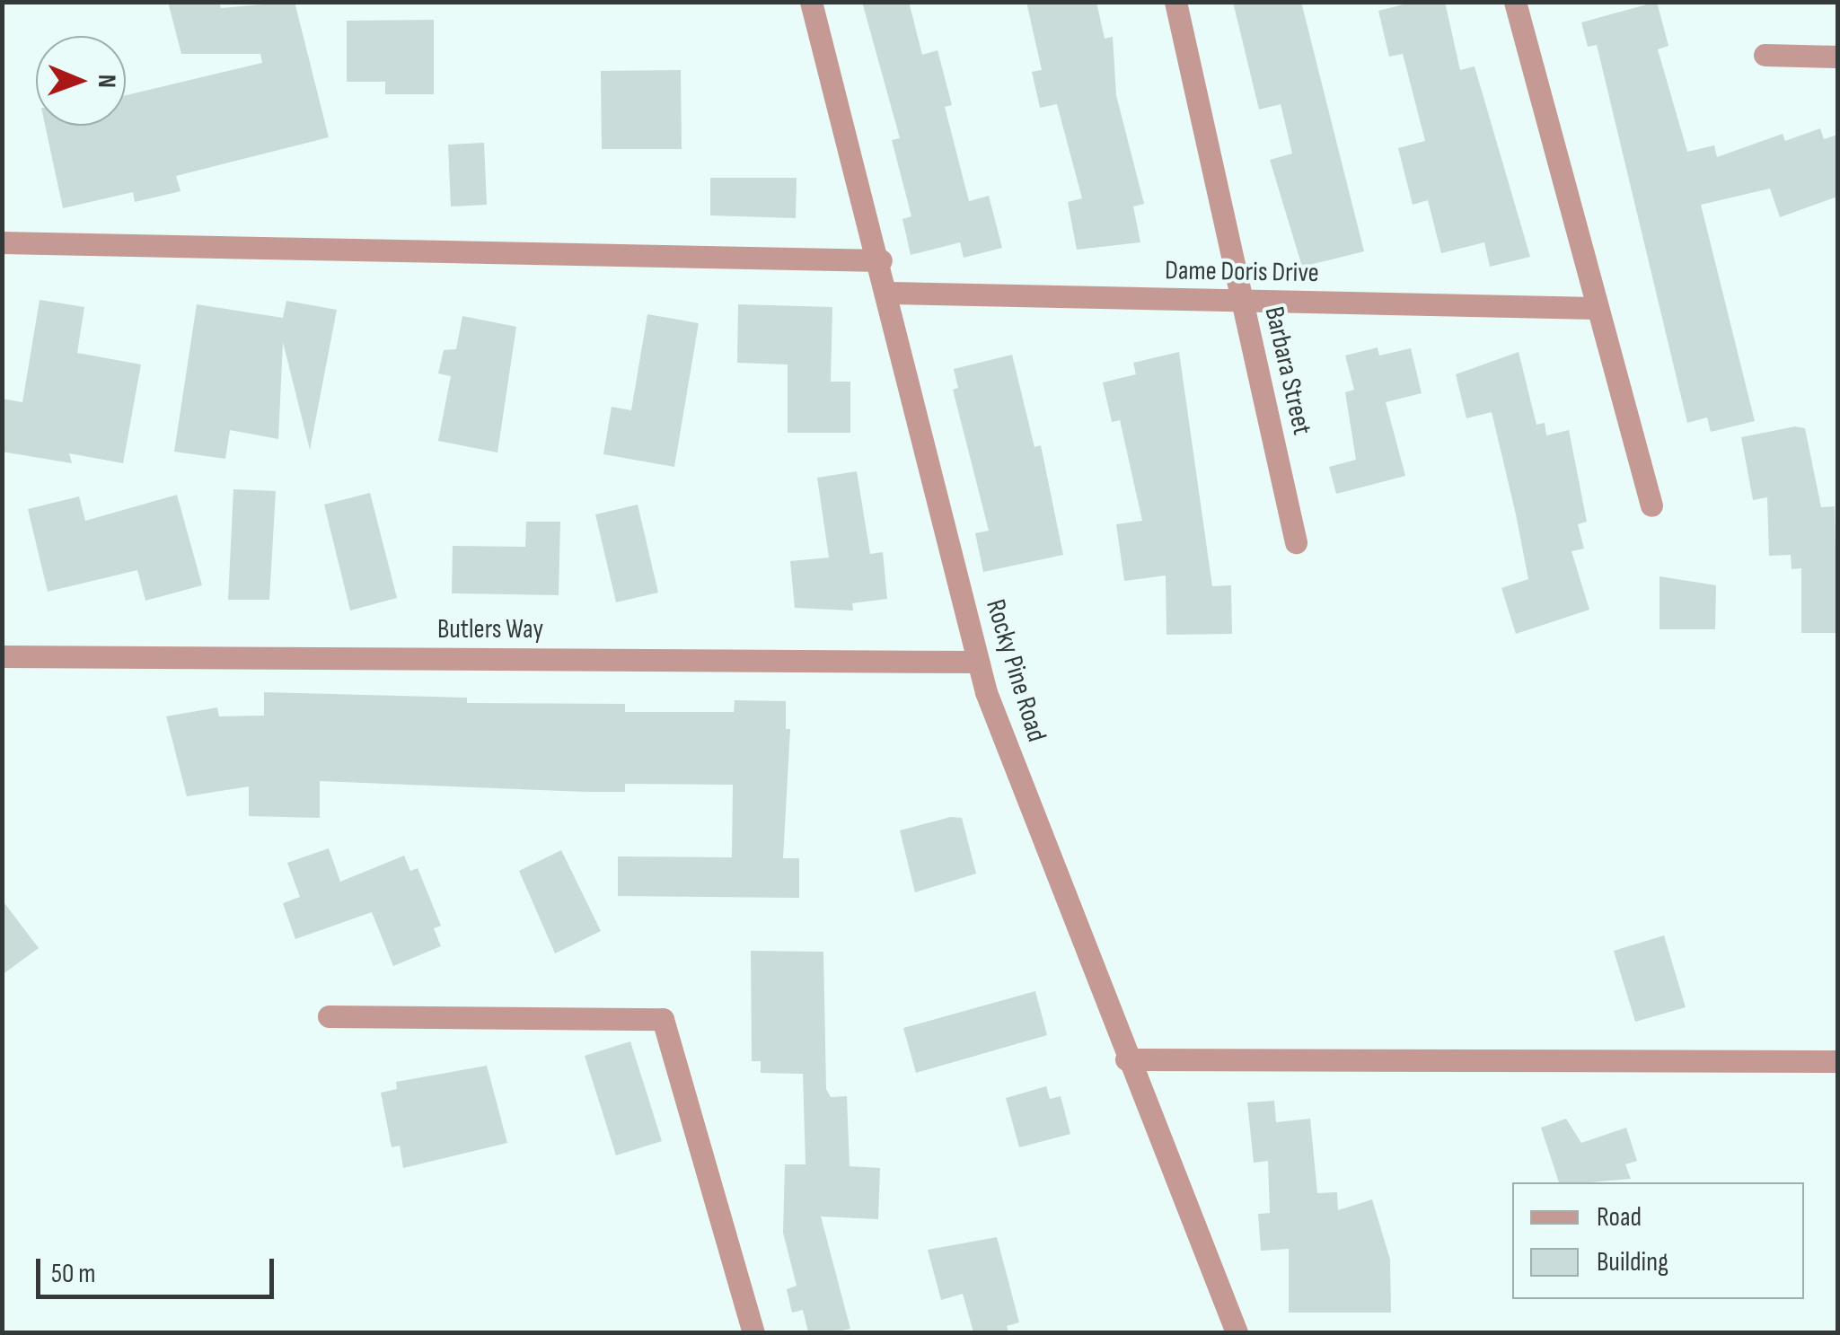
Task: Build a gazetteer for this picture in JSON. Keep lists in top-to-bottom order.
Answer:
{
  "streets": {
    "street": [
      "Dame Doris Drive",
      "Barbara Street",
      "Butlers Way",
      "Rocky Pine Road"
    ]
  },
  "crossings": [
    ["Dame Doris Drive", "Barbara Street"],
    ["Dame Doris Drive", "Rocky Pine Road"],
    ["Butlers Way", "Rocky Pine Road"]
  ],
  "legend": ["Road", "Building"],
  "scale_bar": "50 m",
  "north": "right"
}
